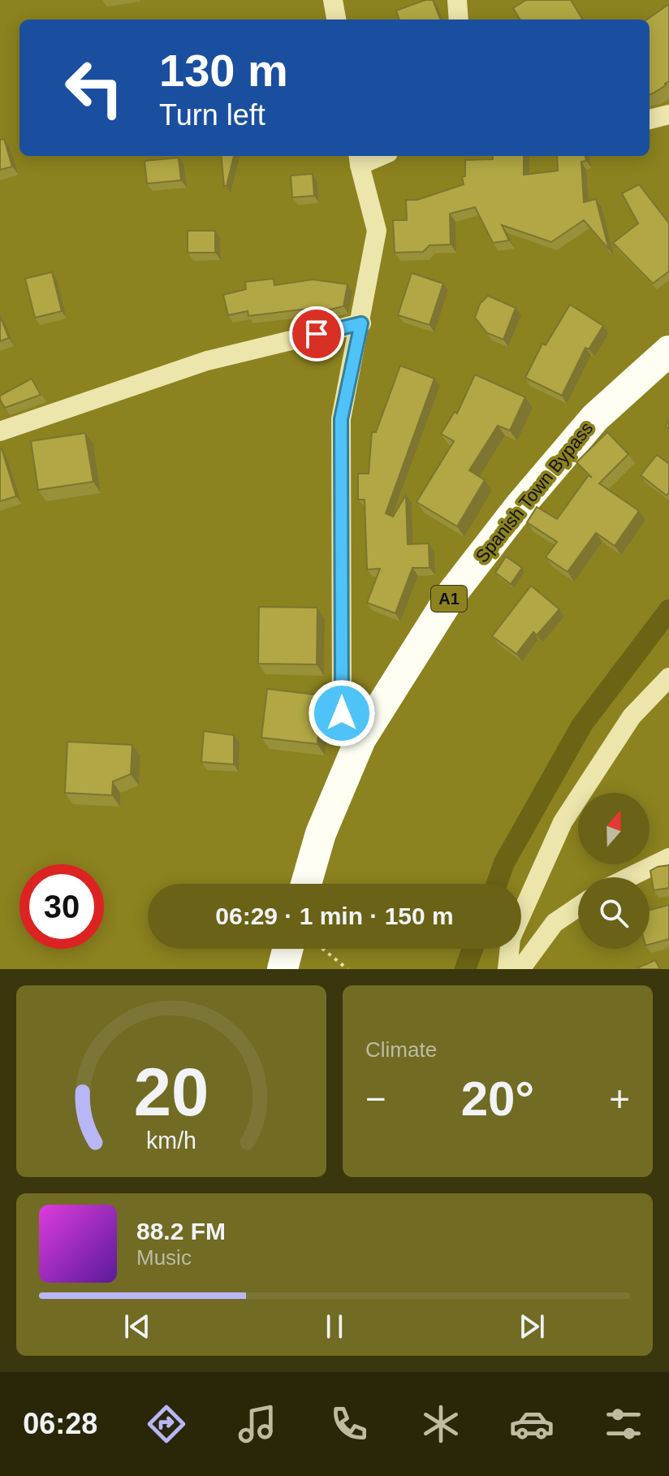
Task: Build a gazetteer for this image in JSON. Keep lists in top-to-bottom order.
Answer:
{
  "streets": {
    "main road": ["Spanish Town Bypass", "A1"]
  },
  "north": "top",
  "page": {
    "turn": ["130 m", "Turn left"],
    "limit": "30",
    "trip": "06:29 · 1 min · 150 m",
    "tile": "Climate",
    "heat": ["−", "20°", "+"],
    "song": ["88.2 FM", "Music"],
    "tabs": "06:28",
    "gauge": ["20", "km/h"]
  }
}
